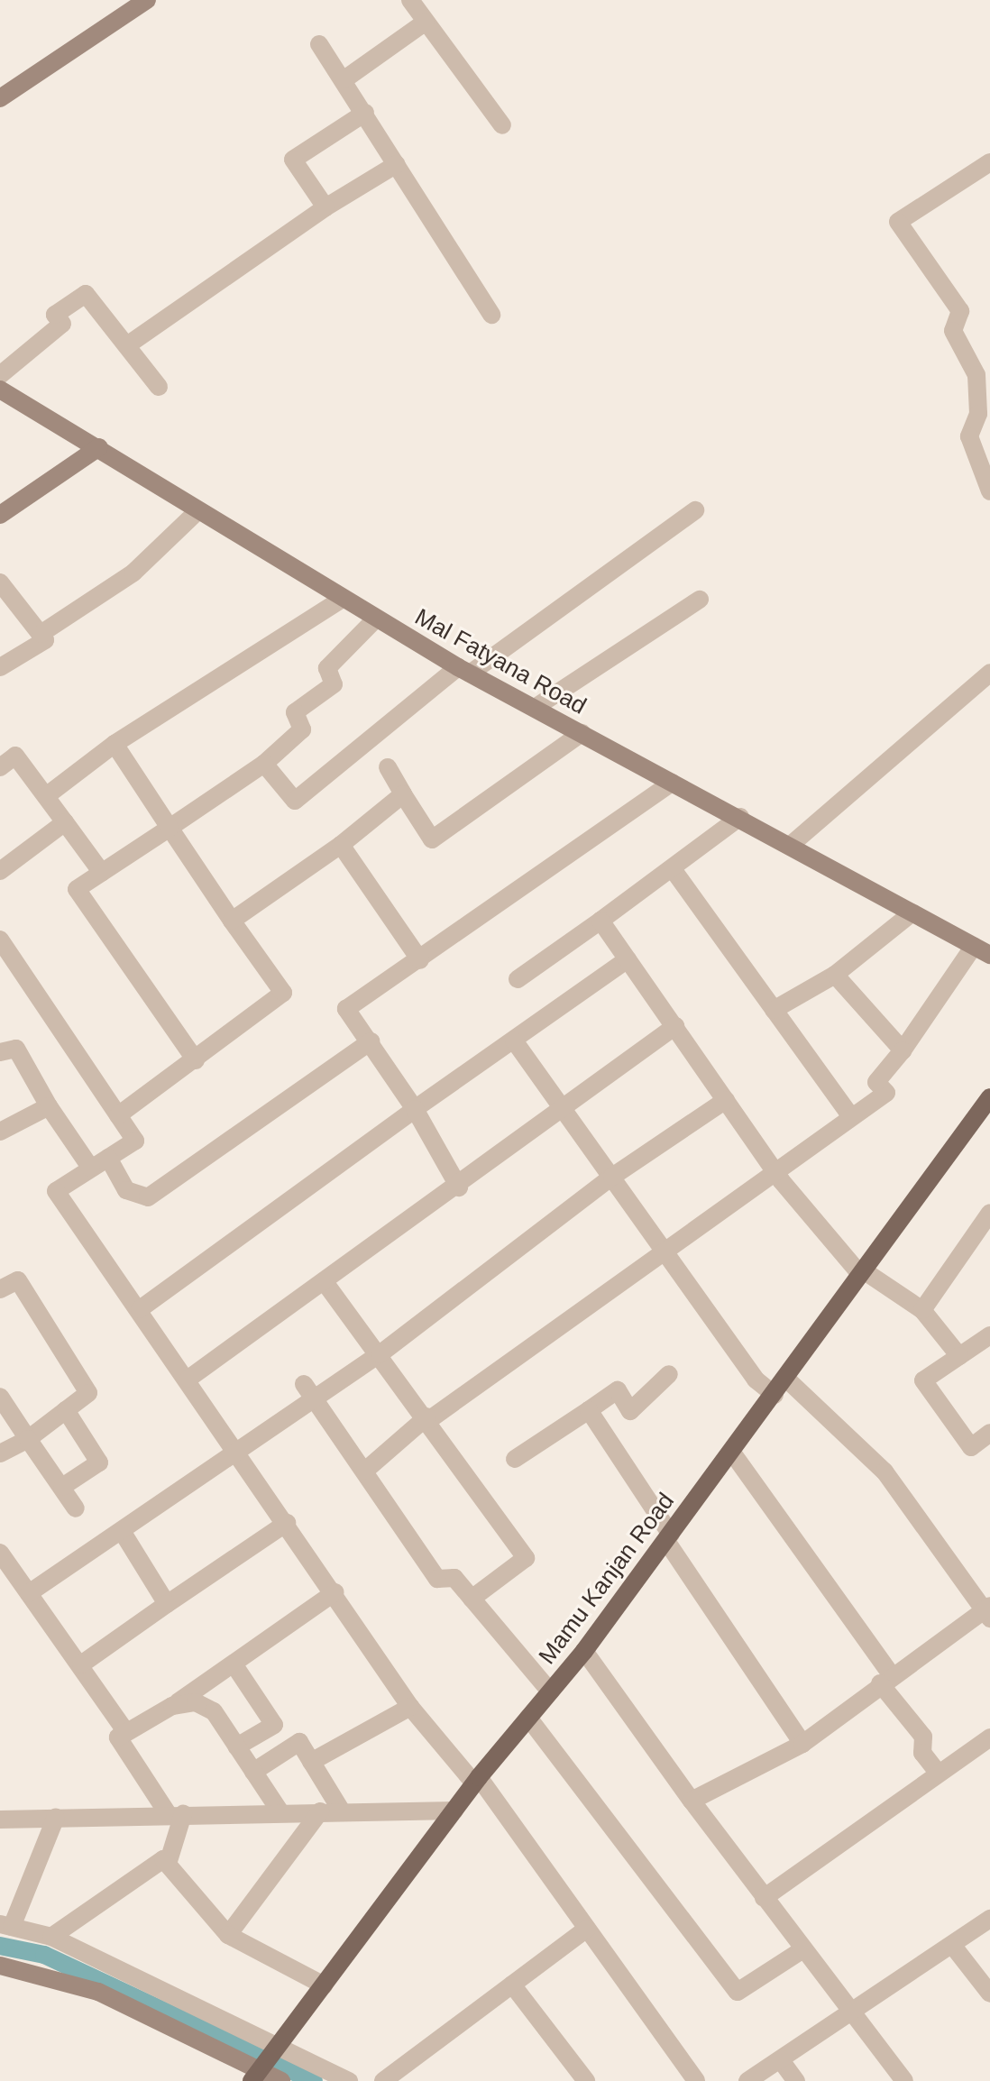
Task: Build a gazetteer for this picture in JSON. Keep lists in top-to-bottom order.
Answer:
{
  "streets": {
    "main road": ["Mal Fatyana Road", "Mamu Kanjan Road"]
  }
}
